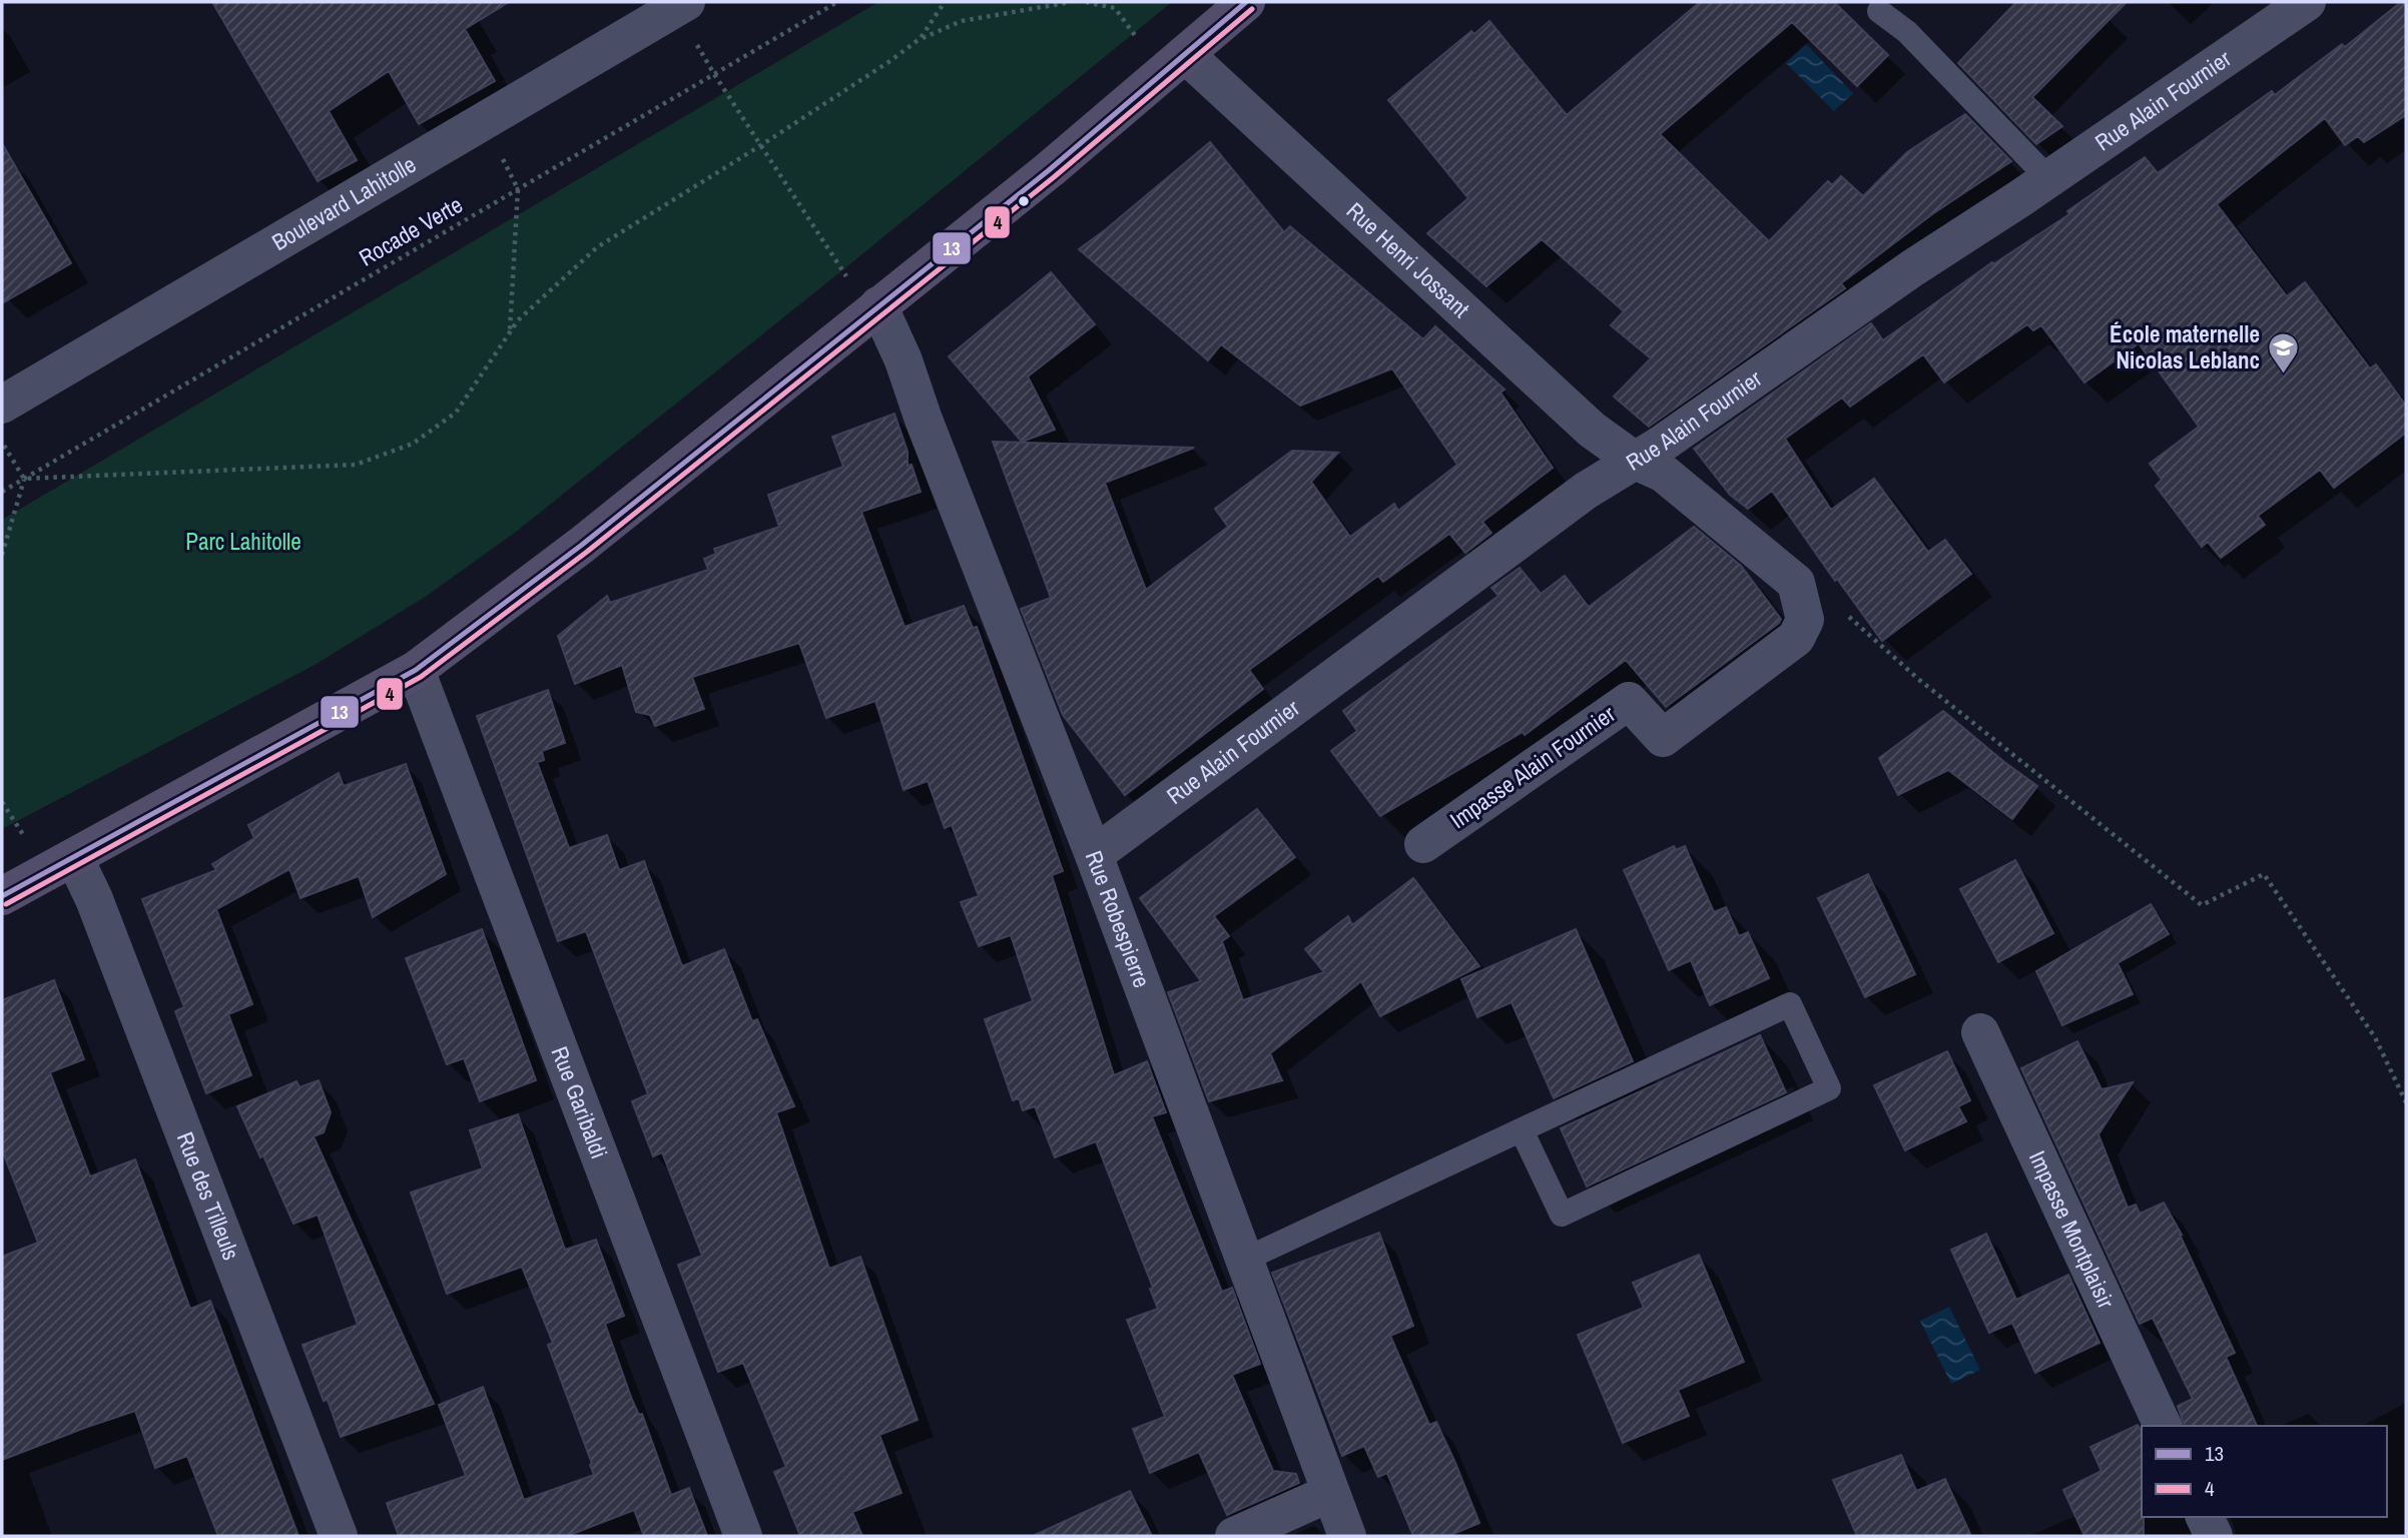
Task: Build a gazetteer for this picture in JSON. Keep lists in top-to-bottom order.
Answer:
{
  "streets": {
    "street": [
      "Rue Alain Fournier",
      "Boulevard Lahitolle",
      "Rue Henri Jossant",
      "Impasse Alain Fournier",
      "Rue Robespierre",
      "Rue Garibaldi",
      "Rue des Tilleuls",
      "Impasse Montplaisir"
    ],
    "path": ["Rocade Verte"]
  },
  "crossings": [
    ["Rue Alain Fournier", "Rue Henri Jossant"],
    ["Rue Alain Fournier", "Impasse Alain Fournier"],
    ["Rue Alain Fournier", "Rue Robespierre"],
    ["Rue Henri Jossant", "Impasse Alain Fournier"]
  ],
  "parks": ["Parc Lahitolle"],
  "places": {
    "school or university": ["École maternelle Nicolas Leblanc"]
  },
  "lines": ["transit line 13", "transit line 4"],
  "legend": ["13", "4"]
}
